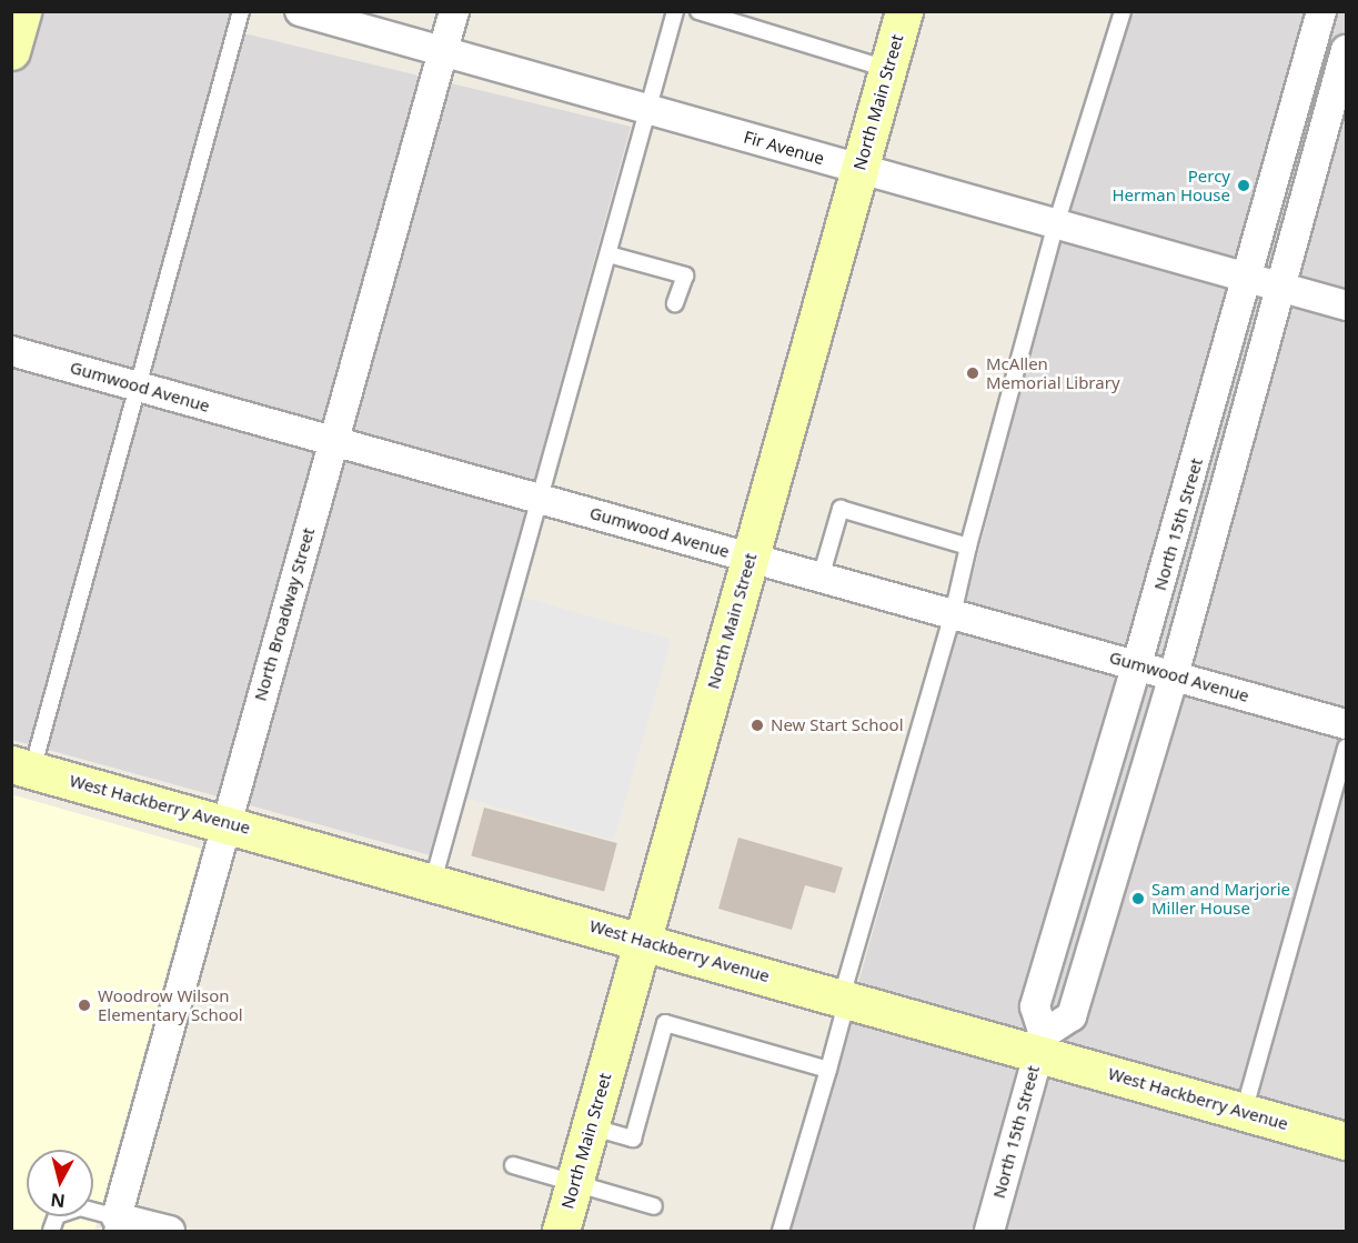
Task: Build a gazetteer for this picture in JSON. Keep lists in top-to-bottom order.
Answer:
{
  "streets": {
    "main road": ["North Main Street", "West Hackberry Avenue"],
    "street": [
      "Fir Avenue",
      "Gumwood Avenue",
      "North 15th Street",
      "North Broadway Street"
    ]
  },
  "crossings": [
    ["North Main Street", "Fir Avenue"],
    ["North Main Street", "Gumwood Avenue"],
    ["North Main Street", "West Hackberry Avenue"],
    ["Fir Avenue", "North 15th Street"],
    ["Fir Avenue", "North Broadway Street"],
    ["Gumwood Avenue", "North 15th Street"],
    ["Gumwood Avenue", "North Broadway Street"],
    ["North 15th Street", "West Hackberry Avenue"],
    ["North Broadway Street", "West Hackberry Avenue"]
  ],
  "places": [
    "Percy Herman House",
    "McAllen Memorial Library",
    "New Start School",
    "Sam and Marjorie Miller House",
    "Woodrow Wilson Elementary School"
  ],
  "north": "bottom"
}
